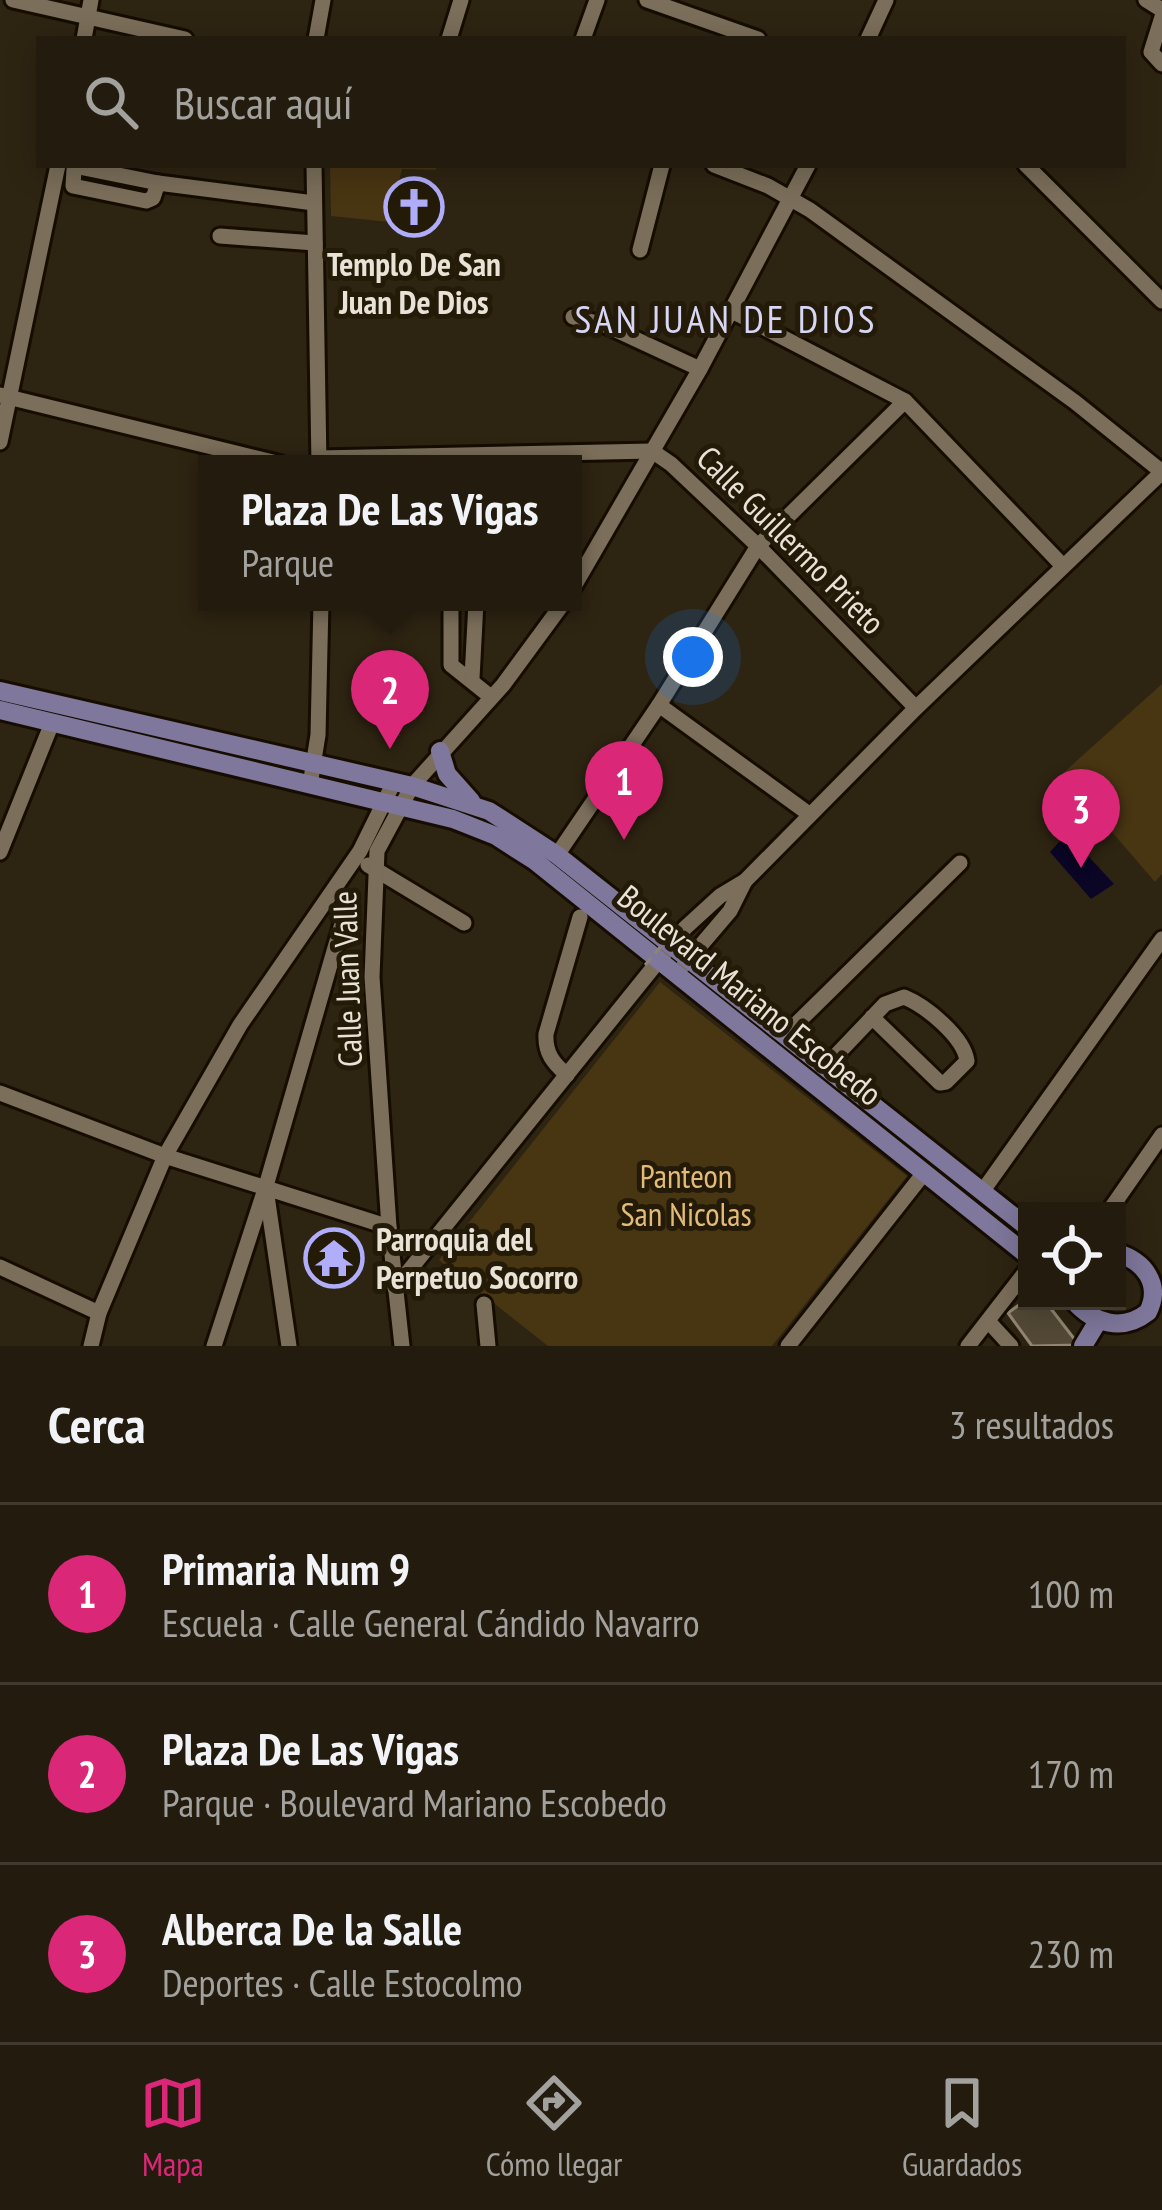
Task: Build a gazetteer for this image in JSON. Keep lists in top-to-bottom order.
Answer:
{
  "streets": {
    "main road": ["Boulevard Mariano Escobedo"],
    "street": ["Calle Guillermo Prieto", "Calle Juan Valle"]
  },
  "crossings": [
    ["Calle Juan Valle", "Boulevard Mariano Escobedo"]
  ],
  "districts": ["SAN JUAN DE DIOS"],
  "parks": ["Panteon San Nicolas"],
  "places": {
    "church": ["Templo De San Juan De Dios"],
    "temple": ["Parroquia del Perpetuo Socorro"]
  },
  "page": {
    "search": "Buscar aquí",
    "popup": ["Plaza De Las Vigas", "Parque"],
    "pins": ["2", "1", "3"],
    "heading": ["Cerca", "3 resultados"],
    "list": [
      {
        "mark": "1",
        "name": "Primaria Num 9",
        "note": "Escuela · Calle General Cándido Navarro",
        "value": "100 m"
      },
      {
        "mark": "2",
        "name": "Plaza De Las Vigas",
        "note": "Parque · Boulevard Mariano Escobedo",
        "value": "170 m"
      },
      {
        "mark": "3",
        "name": "Alberca De la Salle",
        "note": "Deportes · Calle Estocolmo",
        "value": "230 m"
      }
    ],
    "nav": ["Mapa", "Cómo llegar", "Guardados"]
  }
}
